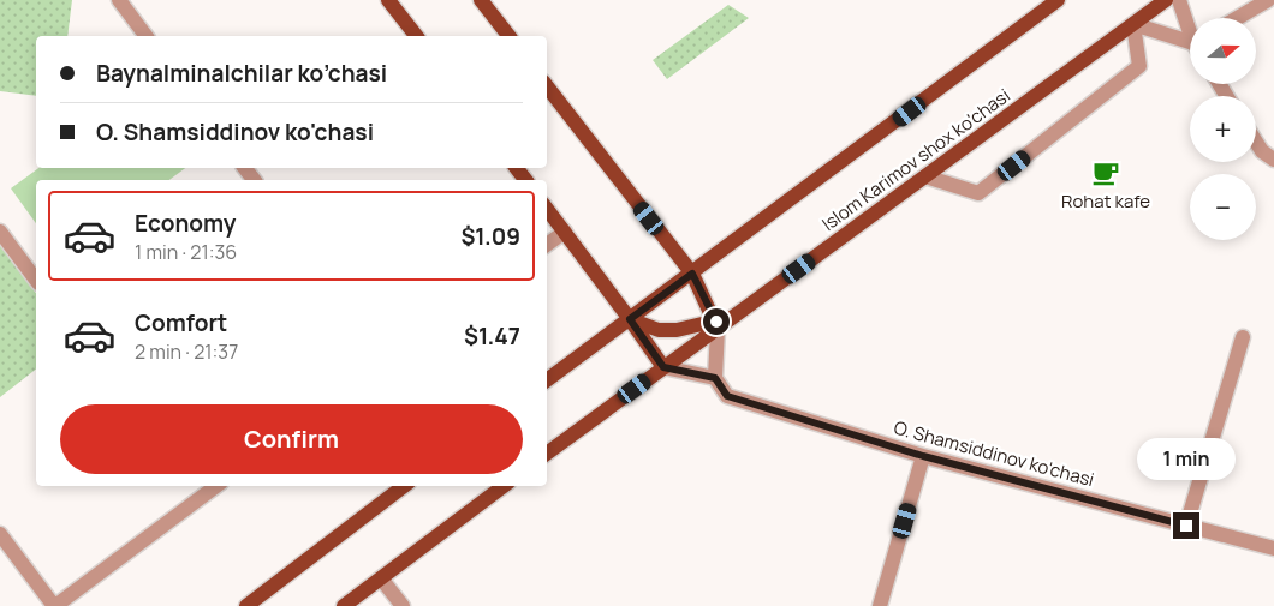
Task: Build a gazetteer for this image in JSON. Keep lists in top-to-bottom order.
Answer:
{
  "streets": {
    "main road": ["Islom Karimov shox ko'chasi"],
    "street": ["O. Shamsiddinov ko'chasi"]
  },
  "places": {
    "cafe": ["Rohat kafe"]
  },
  "north": "right",
  "page": {
    "map_buttons": ["+", "−"],
    "banner": ["Baynalminalchilar ko’chasi", "O. Shamsiddinov ko'chasi"],
    "list": [
      {
        "name": "Economy",
        "note": "1 min · 21:36",
        "value": "$1.09"
      },
      {
        "name": "Comfort",
        "note": "2 min · 21:37",
        "value": "$1.47"
      }
    ],
    "buttons": "Confirm",
    "bubble": "1 min"
  }
}
